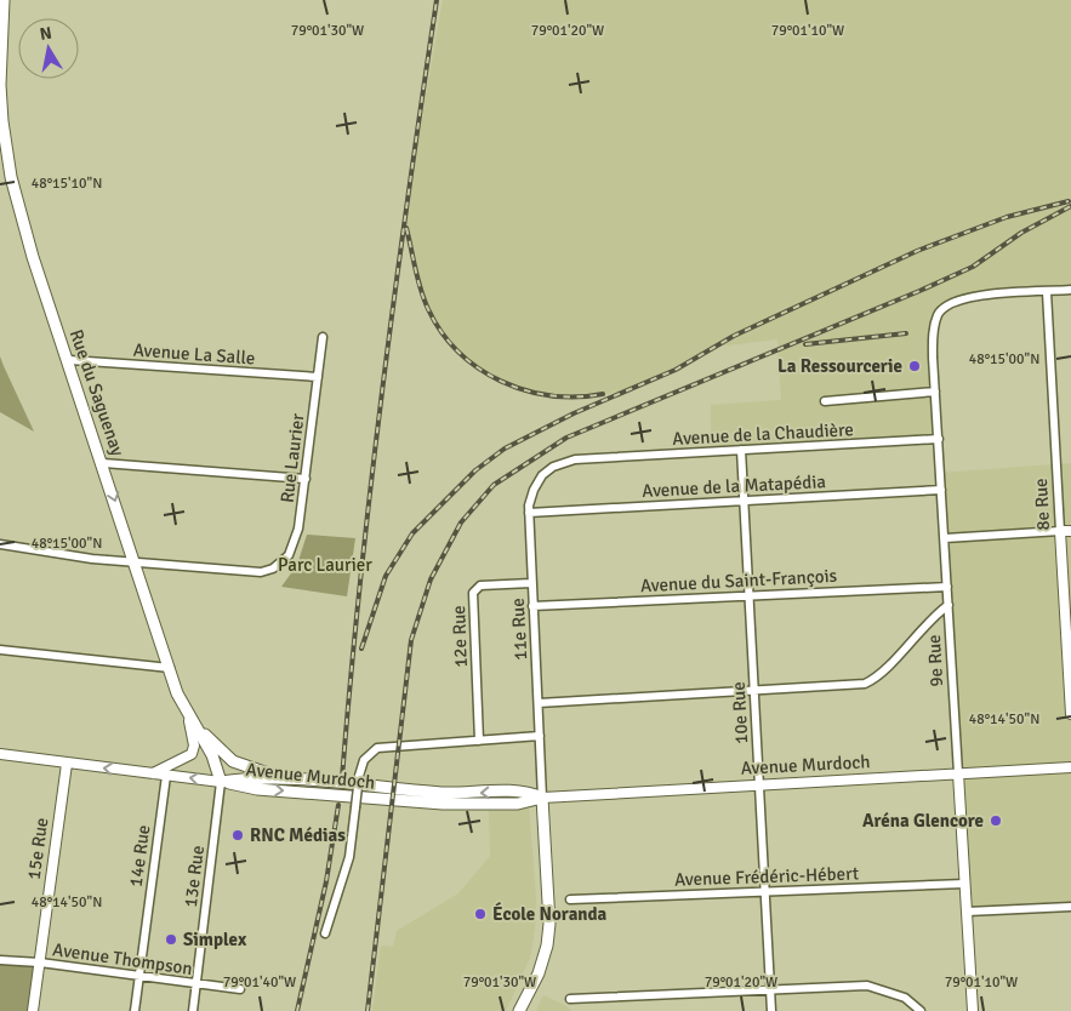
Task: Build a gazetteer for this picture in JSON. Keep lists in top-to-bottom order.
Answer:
{
  "streets": {
    "main road": ["Rue du Saguenay", "Avenue Murdoch"],
    "street": [
      "Avenue La Salle",
      "Avenue de la Chaudière",
      "Rue Laurier",
      "Avenue de la Matapédia",
      "8e Rue",
      "Avenue du Saint-François",
      "11e Rue",
      "12e Rue",
      "9e Rue",
      "10e Rue",
      "15e Rue",
      "14e Rue",
      "13e Rue",
      "Avenue Frédéric-Hébert",
      "Avenue Thompson"
    ]
  },
  "crossings": [
    ["Avenue La Salle", "Rue du Saguenay"],
    ["Avenue La Salle", "Rue Laurier"],
    ["Rue du Saguenay", "Rue Laurier"],
    ["Rue du Saguenay", "Avenue Murdoch"],
    ["Rue du Saguenay", "13e Rue"],
    ["Avenue de la Chaudière", "11e Rue"],
    ["Avenue de la Chaudière", "9e Rue"],
    ["Avenue de la Chaudière", "10e Rue"],
    ["Avenue de la Matapédia", "11e Rue"],
    ["Avenue de la Matapédia", "9e Rue"],
    ["Avenue de la Matapédia", "10e Rue"],
    ["8e Rue", "9e Rue"],
    ["Avenue du Saint-François", "11e Rue"],
    ["Avenue du Saint-François", "9e Rue"],
    ["Avenue du Saint-François", "10e Rue"],
    ["11e Rue", "12e Rue"],
    ["11e Rue", "Avenue Murdoch"],
    ["9e Rue", "Avenue Murdoch"],
    ["9e Rue", "Avenue Frédéric-Hébert"],
    ["10e Rue", "Avenue Murdoch"],
    ["10e Rue", "Avenue Frédéric-Hébert"],
    ["Avenue Murdoch", "15e Rue"],
    ["Avenue Murdoch", "14e Rue"],
    ["Avenue Murdoch", "13e Rue"],
    ["15e Rue", "Avenue Thompson"],
    ["14e Rue", "Avenue Thompson"],
    ["13e Rue", "Avenue Thompson"]
  ],
  "parks": ["Parc Laurier"],
  "places": [
    "La Ressourcerie",
    "Aréna Glencore",
    "RNC Médias",
    "École Noranda",
    "Simplex"
  ],
  "north": "top",
  "coordinates": [
    "79°01'30\"W",
    "79°01'20\"W",
    "79°01'10\"W",
    "48°15'10\"N",
    "48°15'00\"N",
    "48°14'50\"N",
    "79°01'40\"W"
  ]
}
